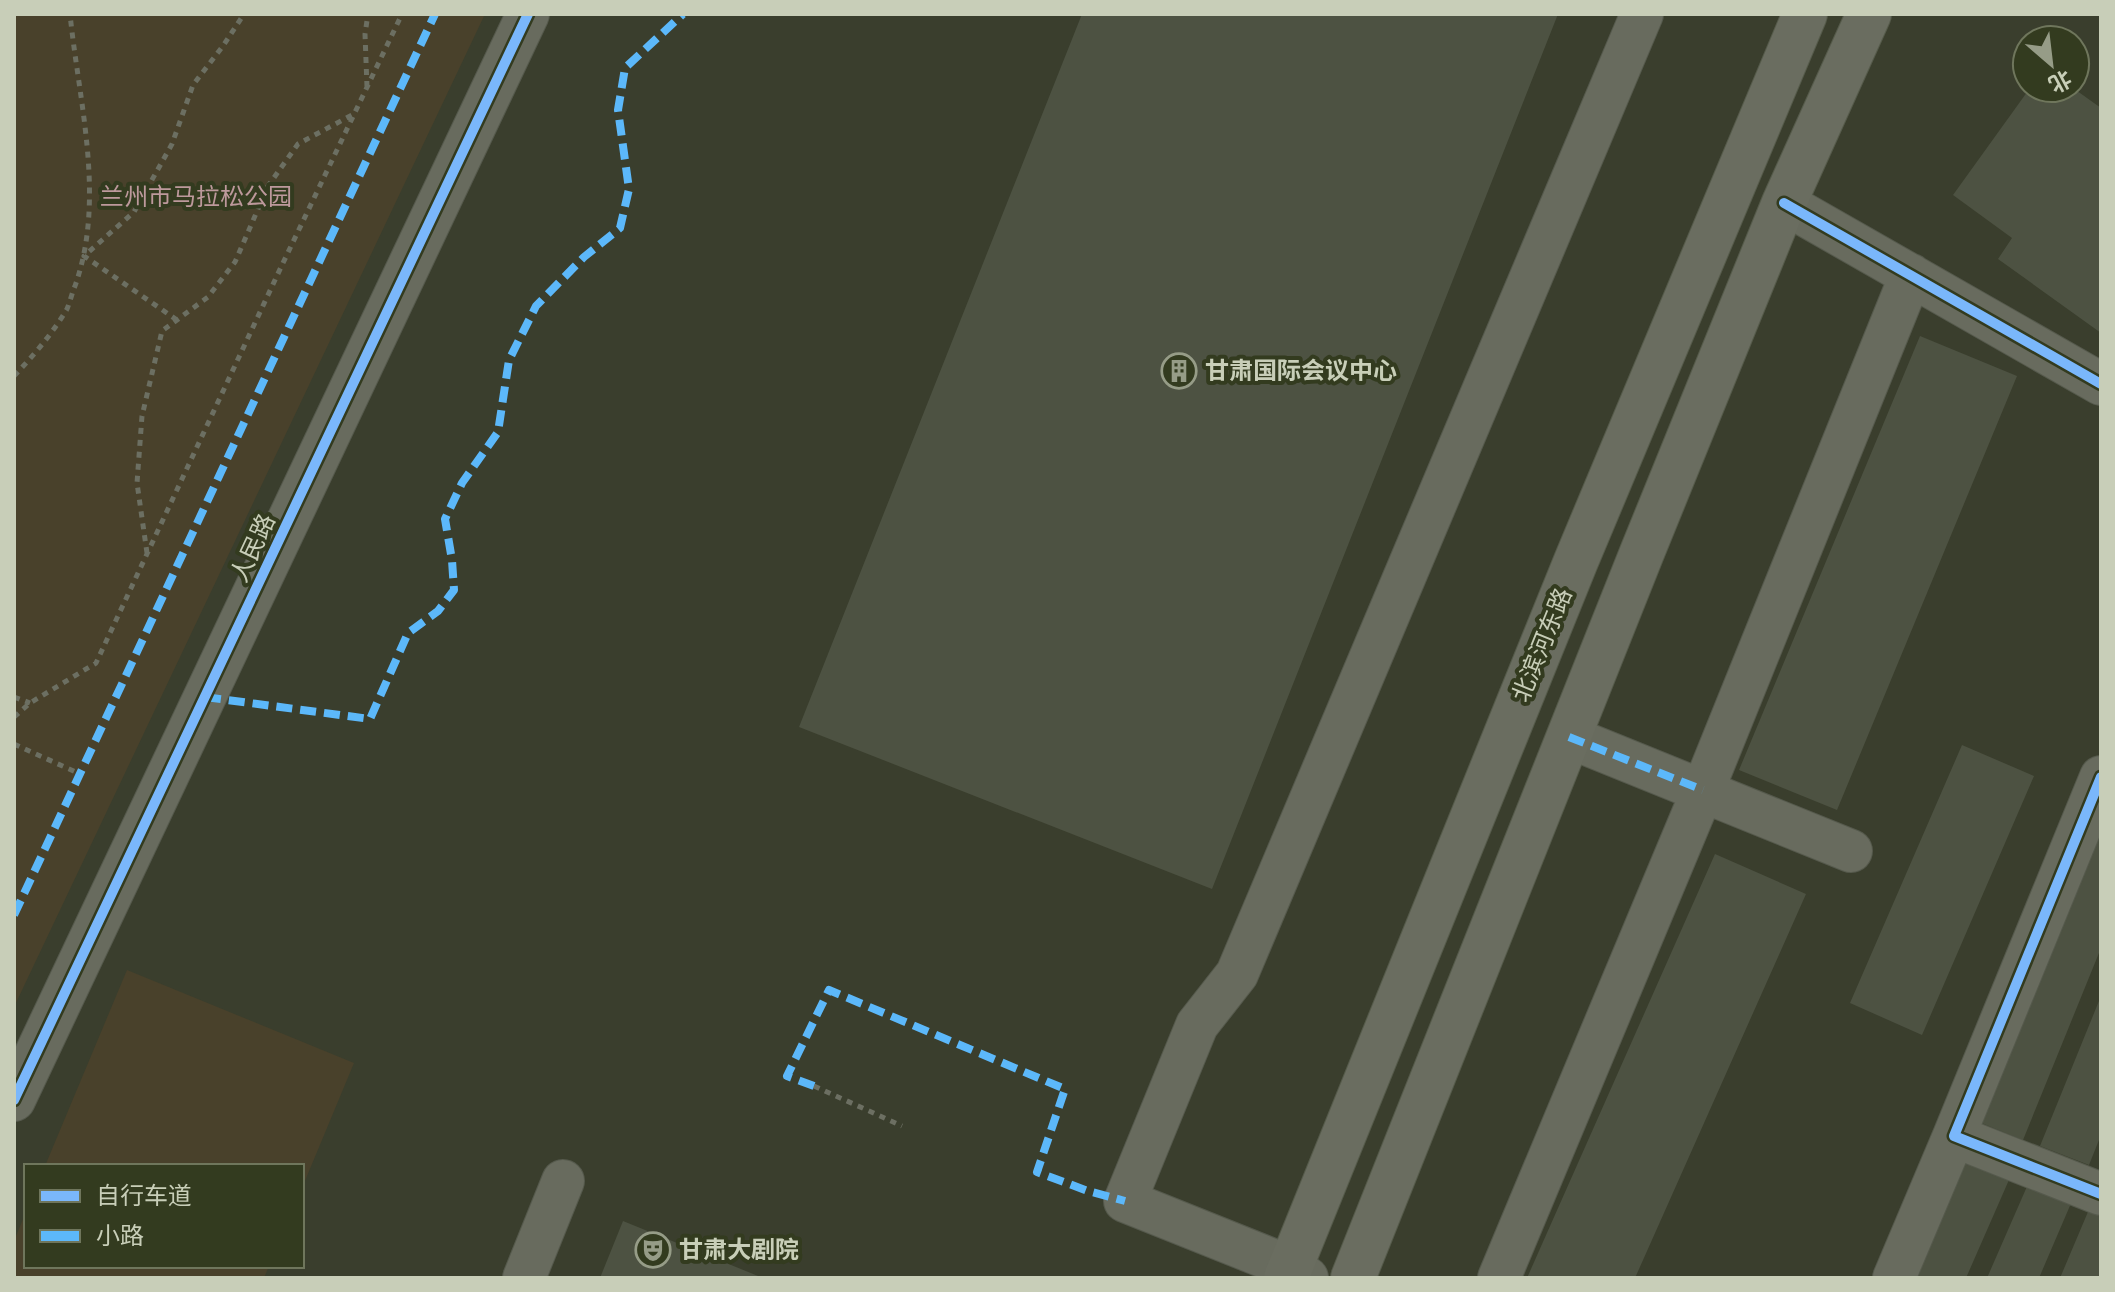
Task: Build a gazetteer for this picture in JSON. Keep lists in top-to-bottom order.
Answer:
{
  "streets": {
    "main road": ["北滨河东路"],
    "street": ["人民路"]
  },
  "parks": ["兰州市马拉松公园"],
  "places": {
    "building": ["甘肃国际会议中心"],
    "theatre": ["甘肃大剧院"]
  },
  "legend": ["自行车道", "小路"],
  "north": "bottom right"
}
